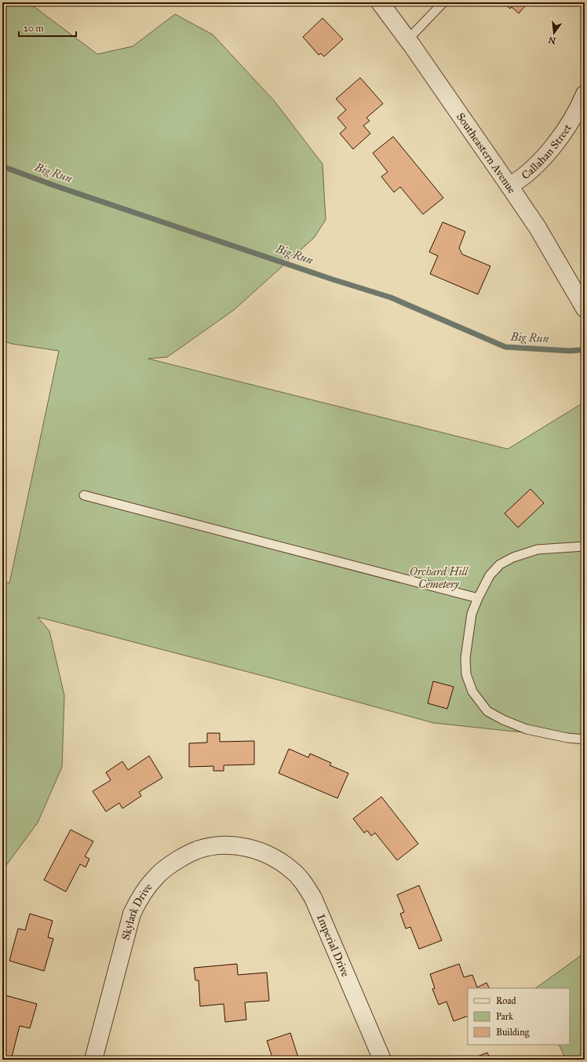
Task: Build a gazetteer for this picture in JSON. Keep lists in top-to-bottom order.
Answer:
{
  "streets": {
    "street": [
      "Callahan Street",
      "Southeastern Avenue",
      "Skylark Drive",
      "Imperial Drive"
    ]
  },
  "crossings": [
    ["Callahan Street", "Southeastern Avenue"],
    ["Skylark Drive", "Imperial Drive"]
  ],
  "water": ["Big Run"],
  "parks": ["Orchard Hill Cemetery"],
  "legend": ["Road", "Park", "Building"],
  "scale_bar": "20 m",
  "north": "bottom"
}
